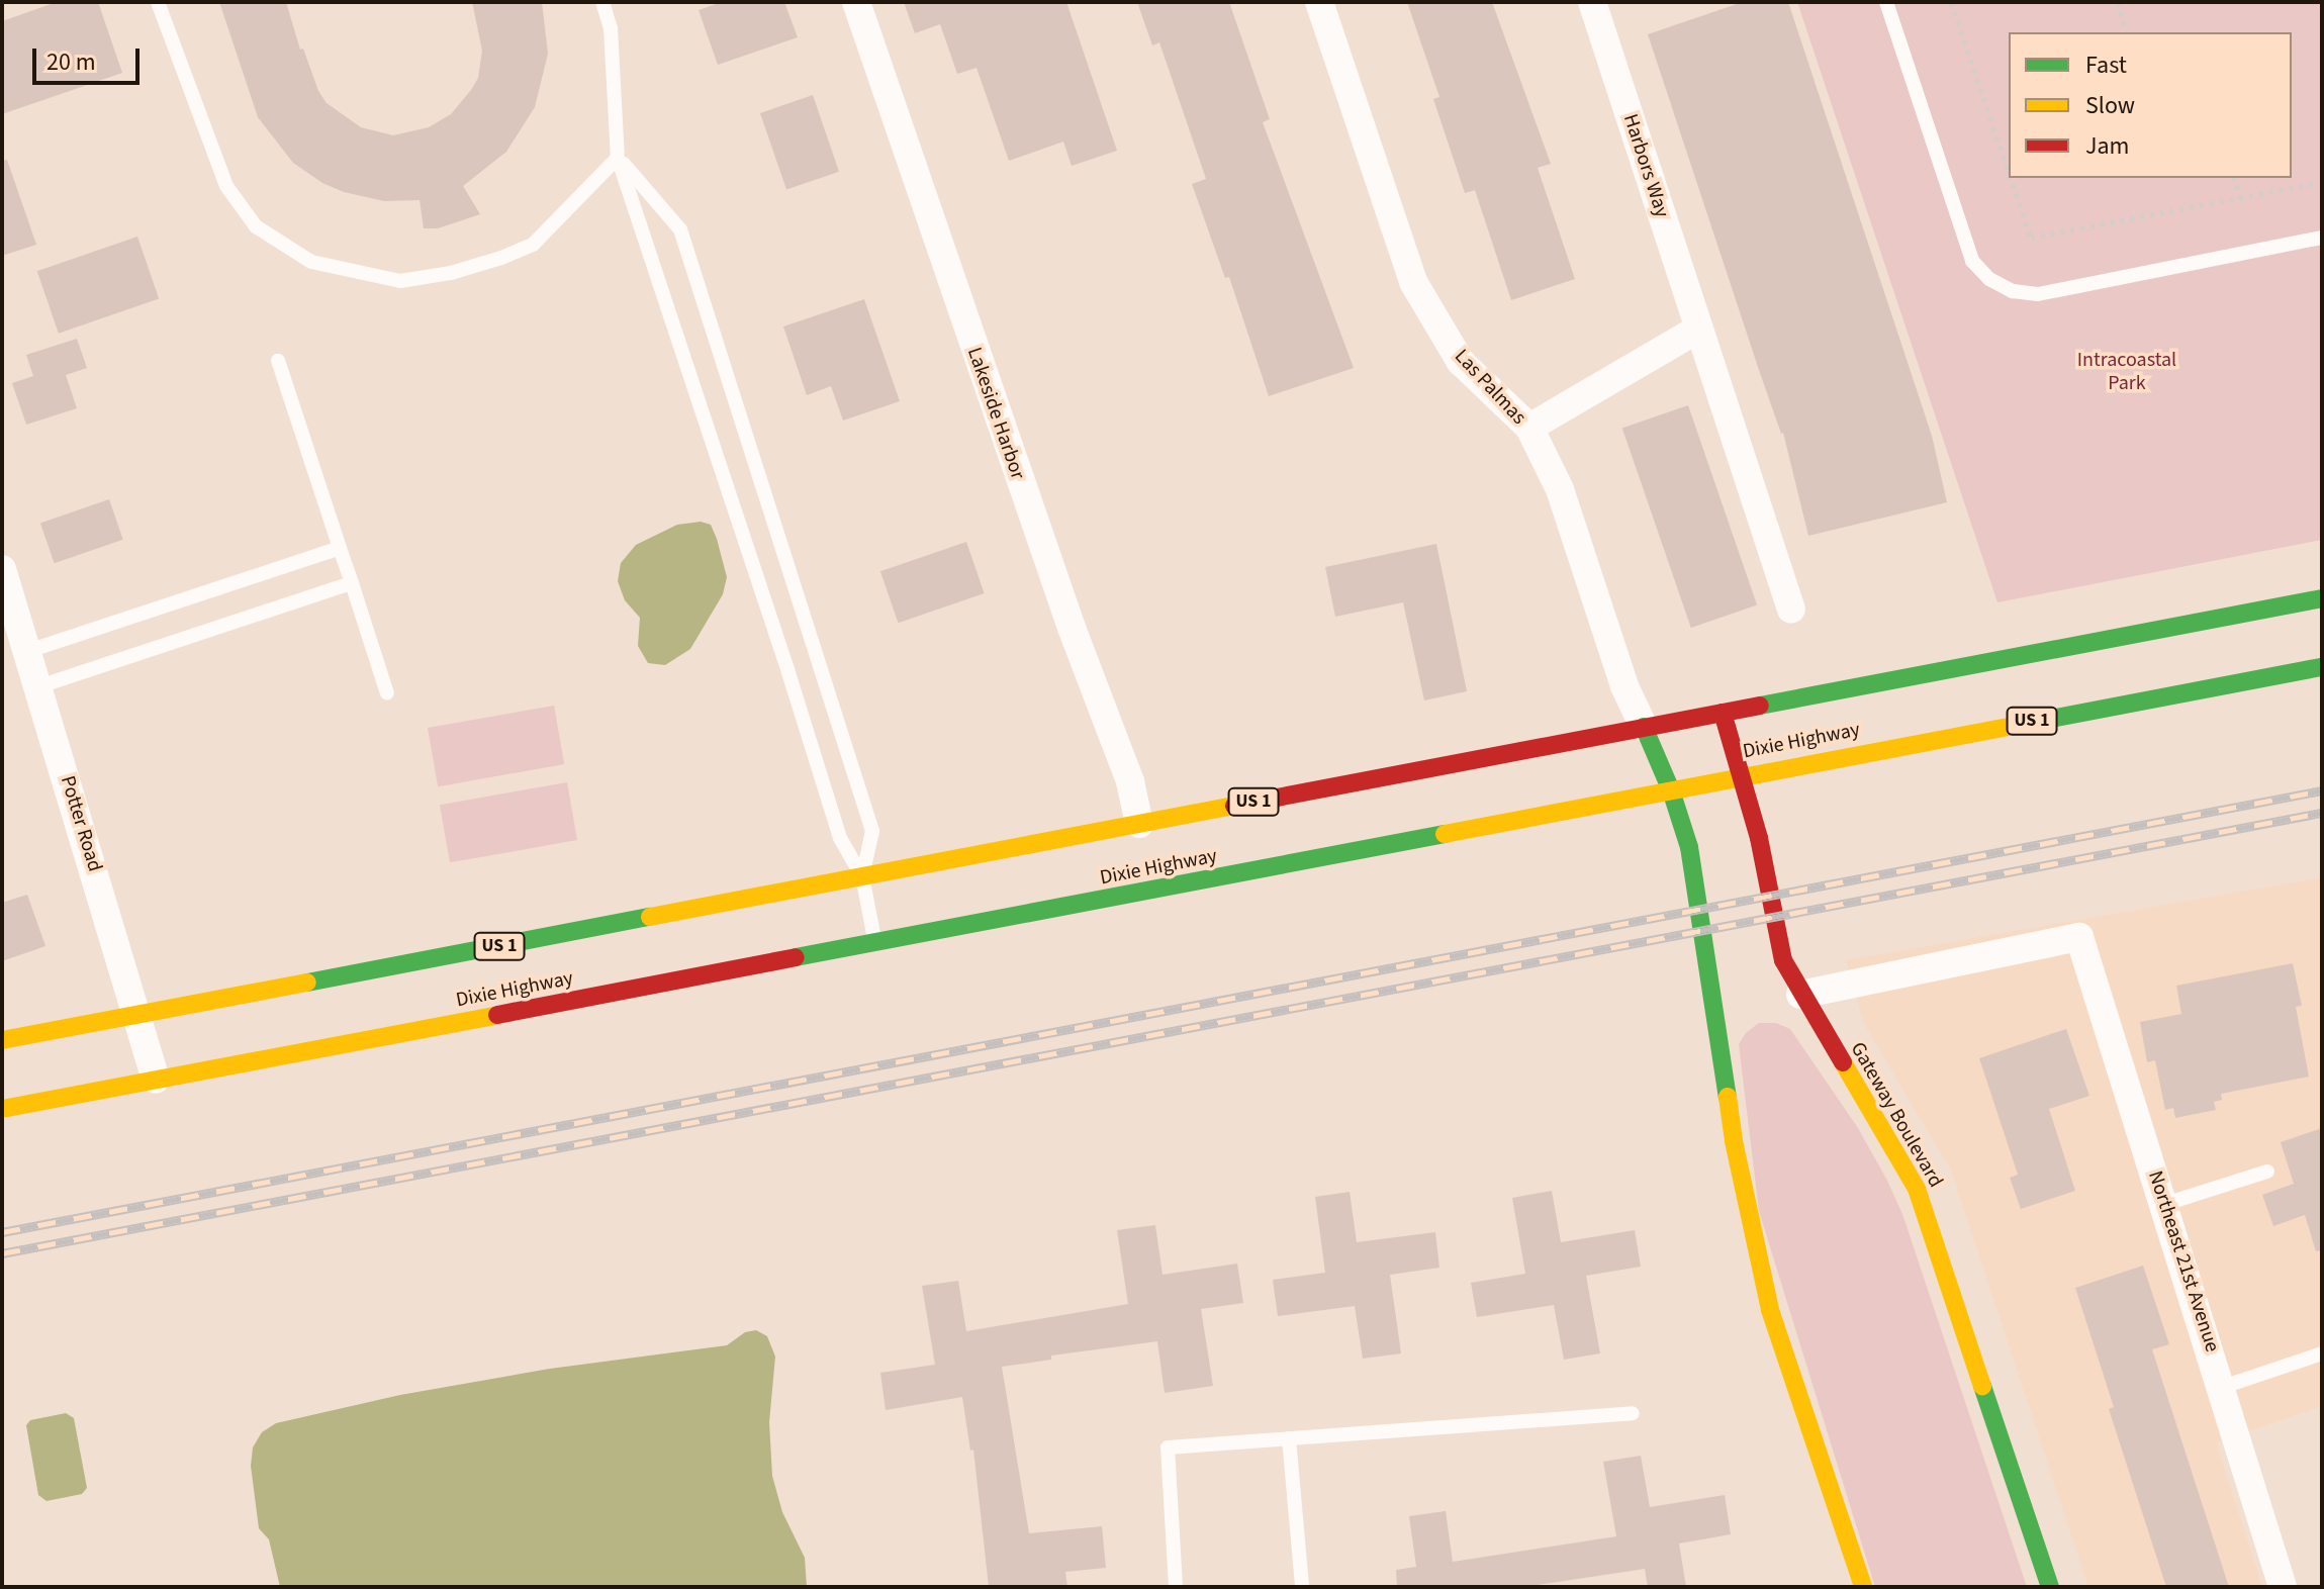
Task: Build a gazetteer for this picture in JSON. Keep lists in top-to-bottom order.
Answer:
{
  "streets": {
    "main road": ["US 1", "Dixie Highway", "Gateway Boulevard"],
    "street": [
      "Harbors Way",
      "Las Palmas",
      "Lakeside Harbor",
      "Potter Road",
      "Northeast 21st Avenue"
    ]
  },
  "crossings": [
    ["Las Palmas", "Dixie Highway"],
    ["Lakeside Harbor", "Dixie Highway"],
    ["Dixie Highway", "Potter Road"],
    ["Dixie Highway", "Gateway Boulevard"],
    ["Gateway Boulevard", "Northeast 21st Avenue"]
  ],
  "parks": ["Intracoastal Park"],
  "legend": ["Fast", "Slow", "Jam"],
  "scale_bar": "20 m"
}
